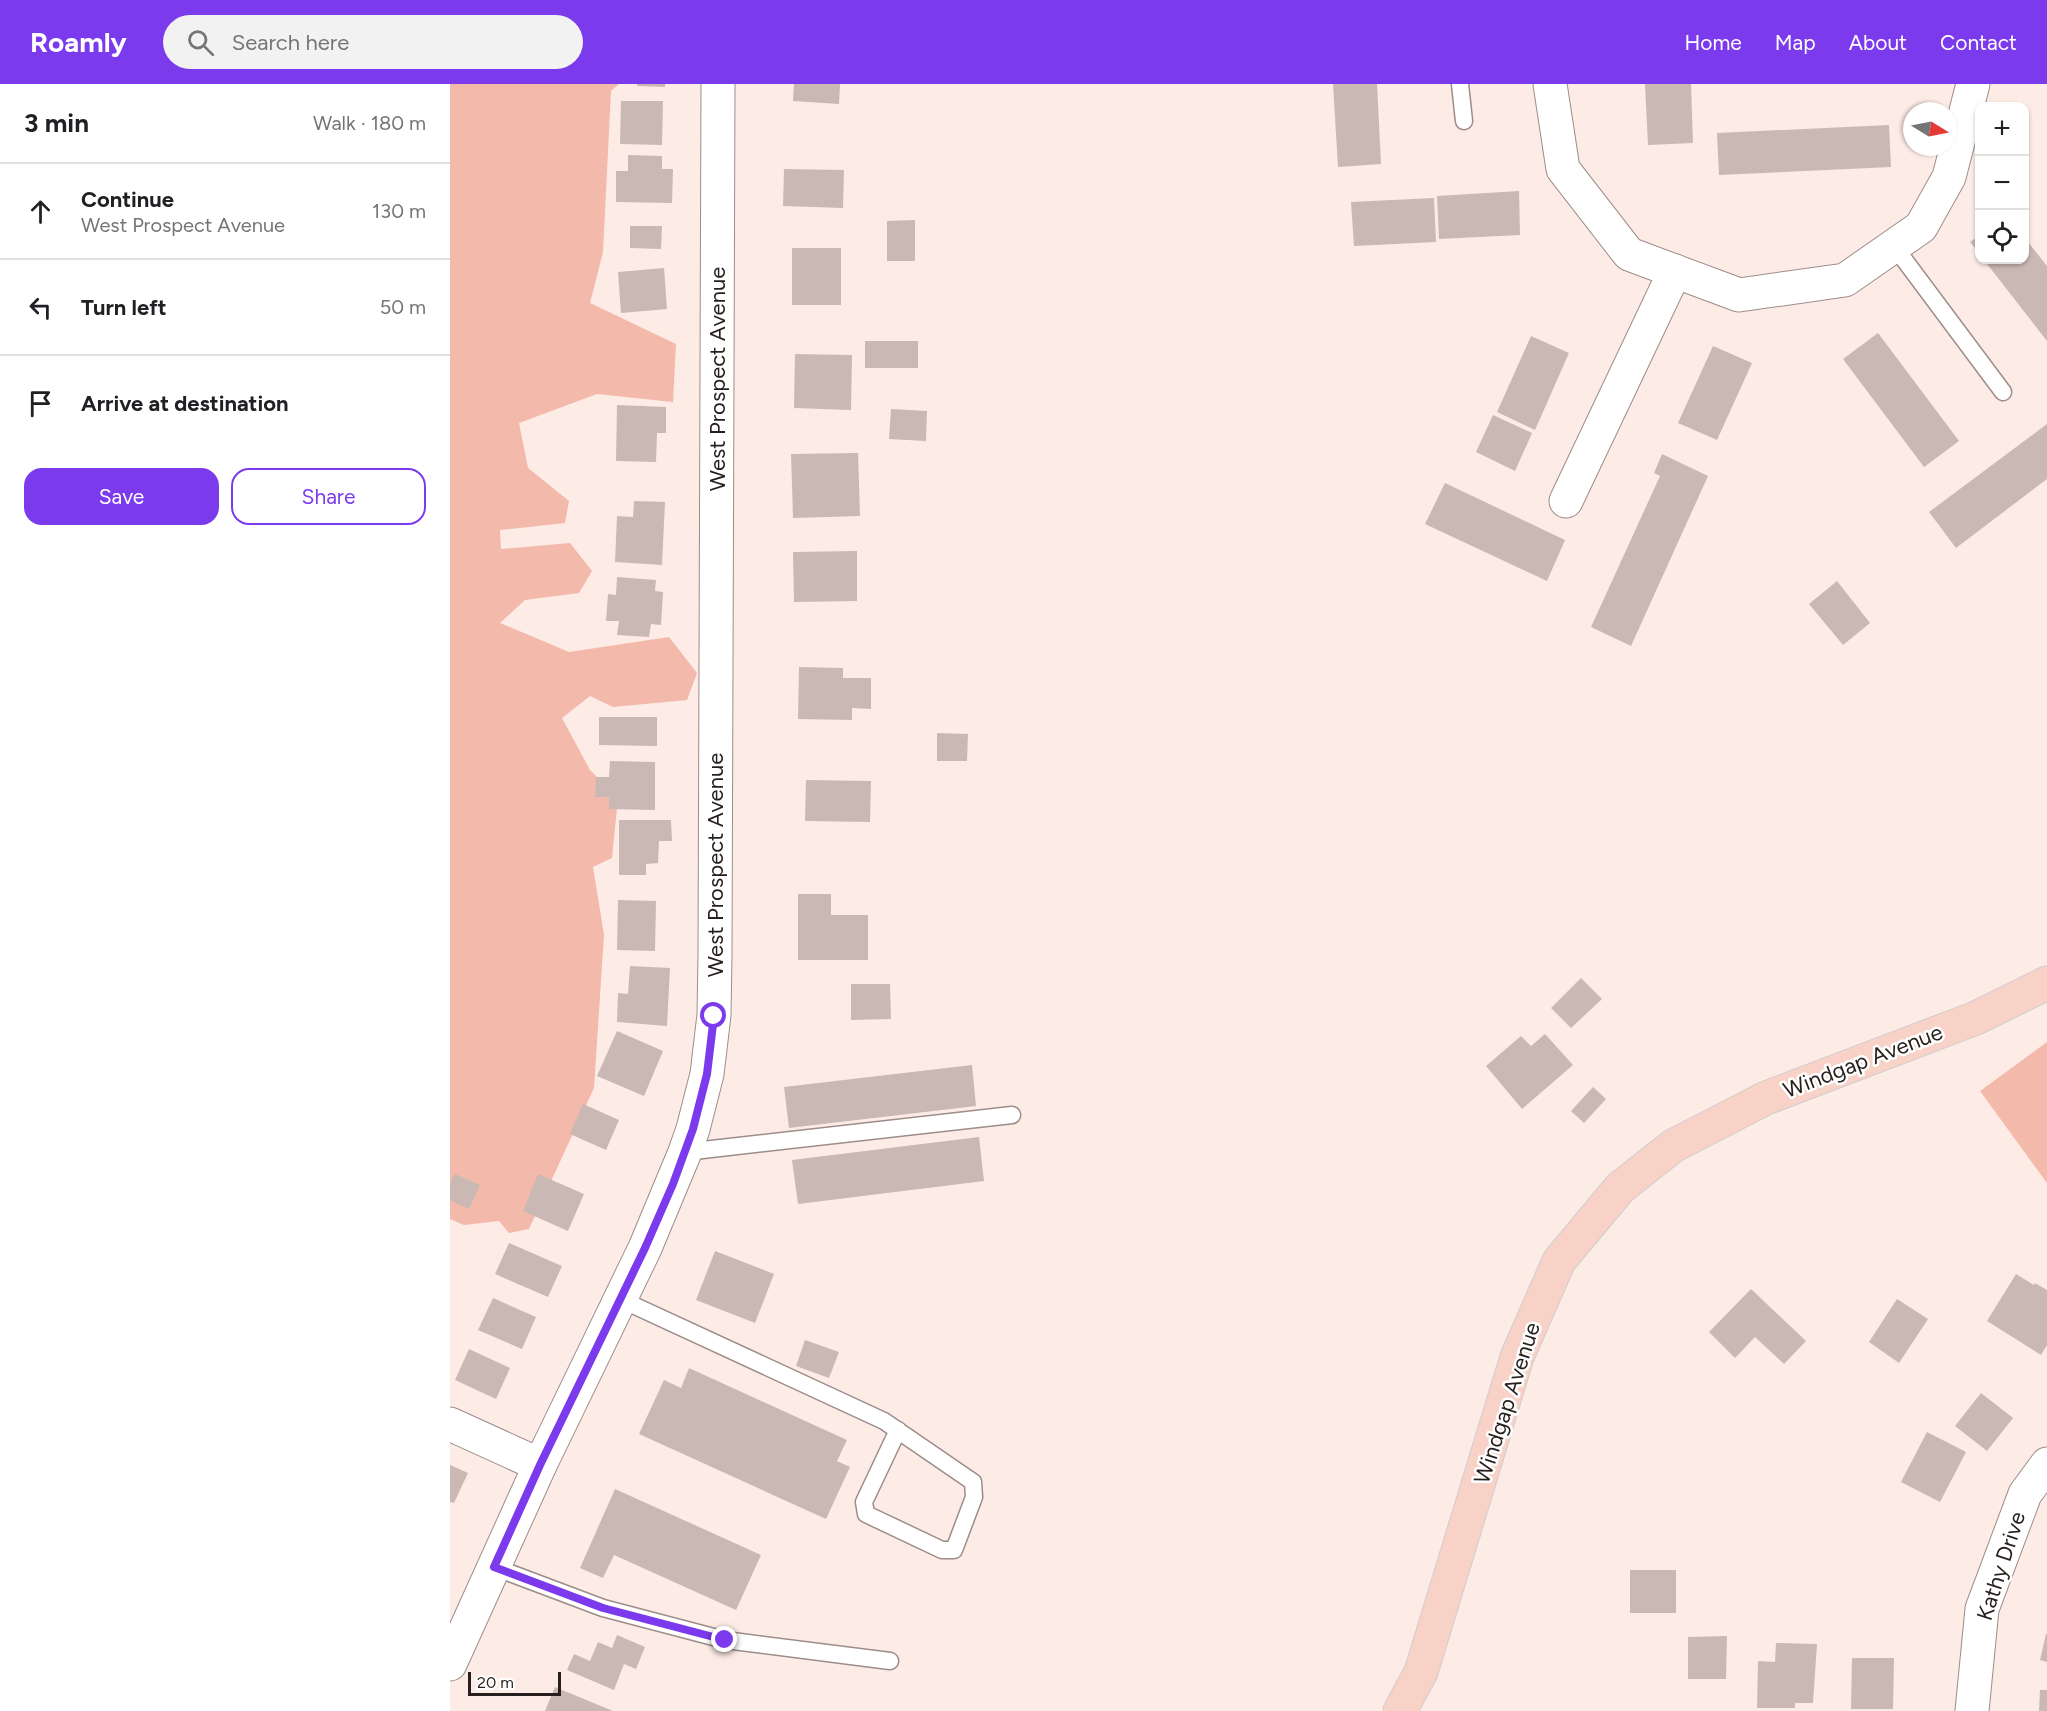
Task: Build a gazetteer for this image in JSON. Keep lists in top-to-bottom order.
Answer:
{
  "streets": {
    "main road": ["Windgap Avenue"],
    "street": ["West Prospect Avenue", "Kathy Drive"]
  },
  "scale_bar": "20 m",
  "north": "right",
  "page": {
    "header": "Roamly",
    "search": "Search here",
    "nav": [
      "Home",
      "Map",
      "About",
      "Contact"
    ],
    "heading": ["3 min", "Walk · 180 m"],
    "map_buttons": ["+", "−"],
    "list": [
      ["Continue", "West Prospect Avenue", "130 m"],
      ["Turn left", "50 m"],
      "Arrive at destination"
    ],
    "buttons": ["Save", "Share"],
    "scale": "20 m"
  }
}
